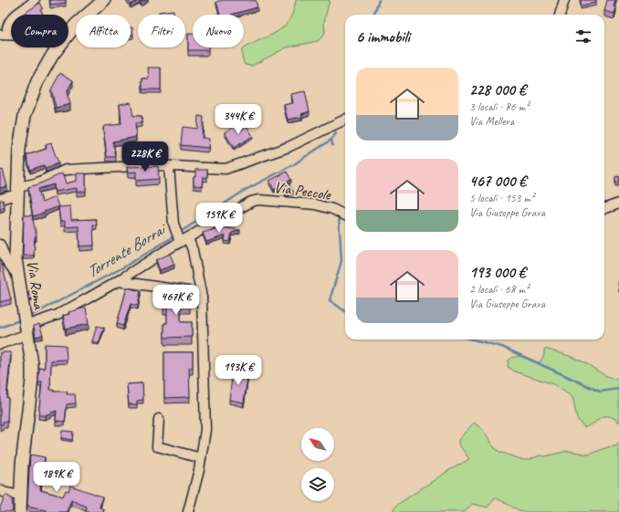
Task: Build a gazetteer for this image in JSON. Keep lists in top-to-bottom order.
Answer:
{
  "streets": {
    "main road": ["Via Roma"],
    "street": ["Via Peccole"]
  },
  "crossings": [
    ["Via Peccole", "Via Roma"]
  ],
  "water": ["Torrente Borrai"],
  "north": "top left",
  "page": {
    "chip": [
      "Compra",
      "Affitta",
      "Filtri",
      "Nuovo"
    ],
    "heading": "6 immobili",
    "list": [
      {
        "name": "228 000 €",
        "note": "3 locali · 86 m² · Via Mellera"
      },
      {
        "name": "467 000 €",
        "note": "5 locali · 153 m² · Via Giuseppe Grava"
      },
      {
        "name": "193 000 €",
        "note": "2 locali · 68 m² · Via Giuseppe Grava"
      }
    ],
    "price": [
      "344K €",
      "228K €",
      "159K €",
      "467K €",
      "193K €",
      "189K €"
    ]
  }
}
